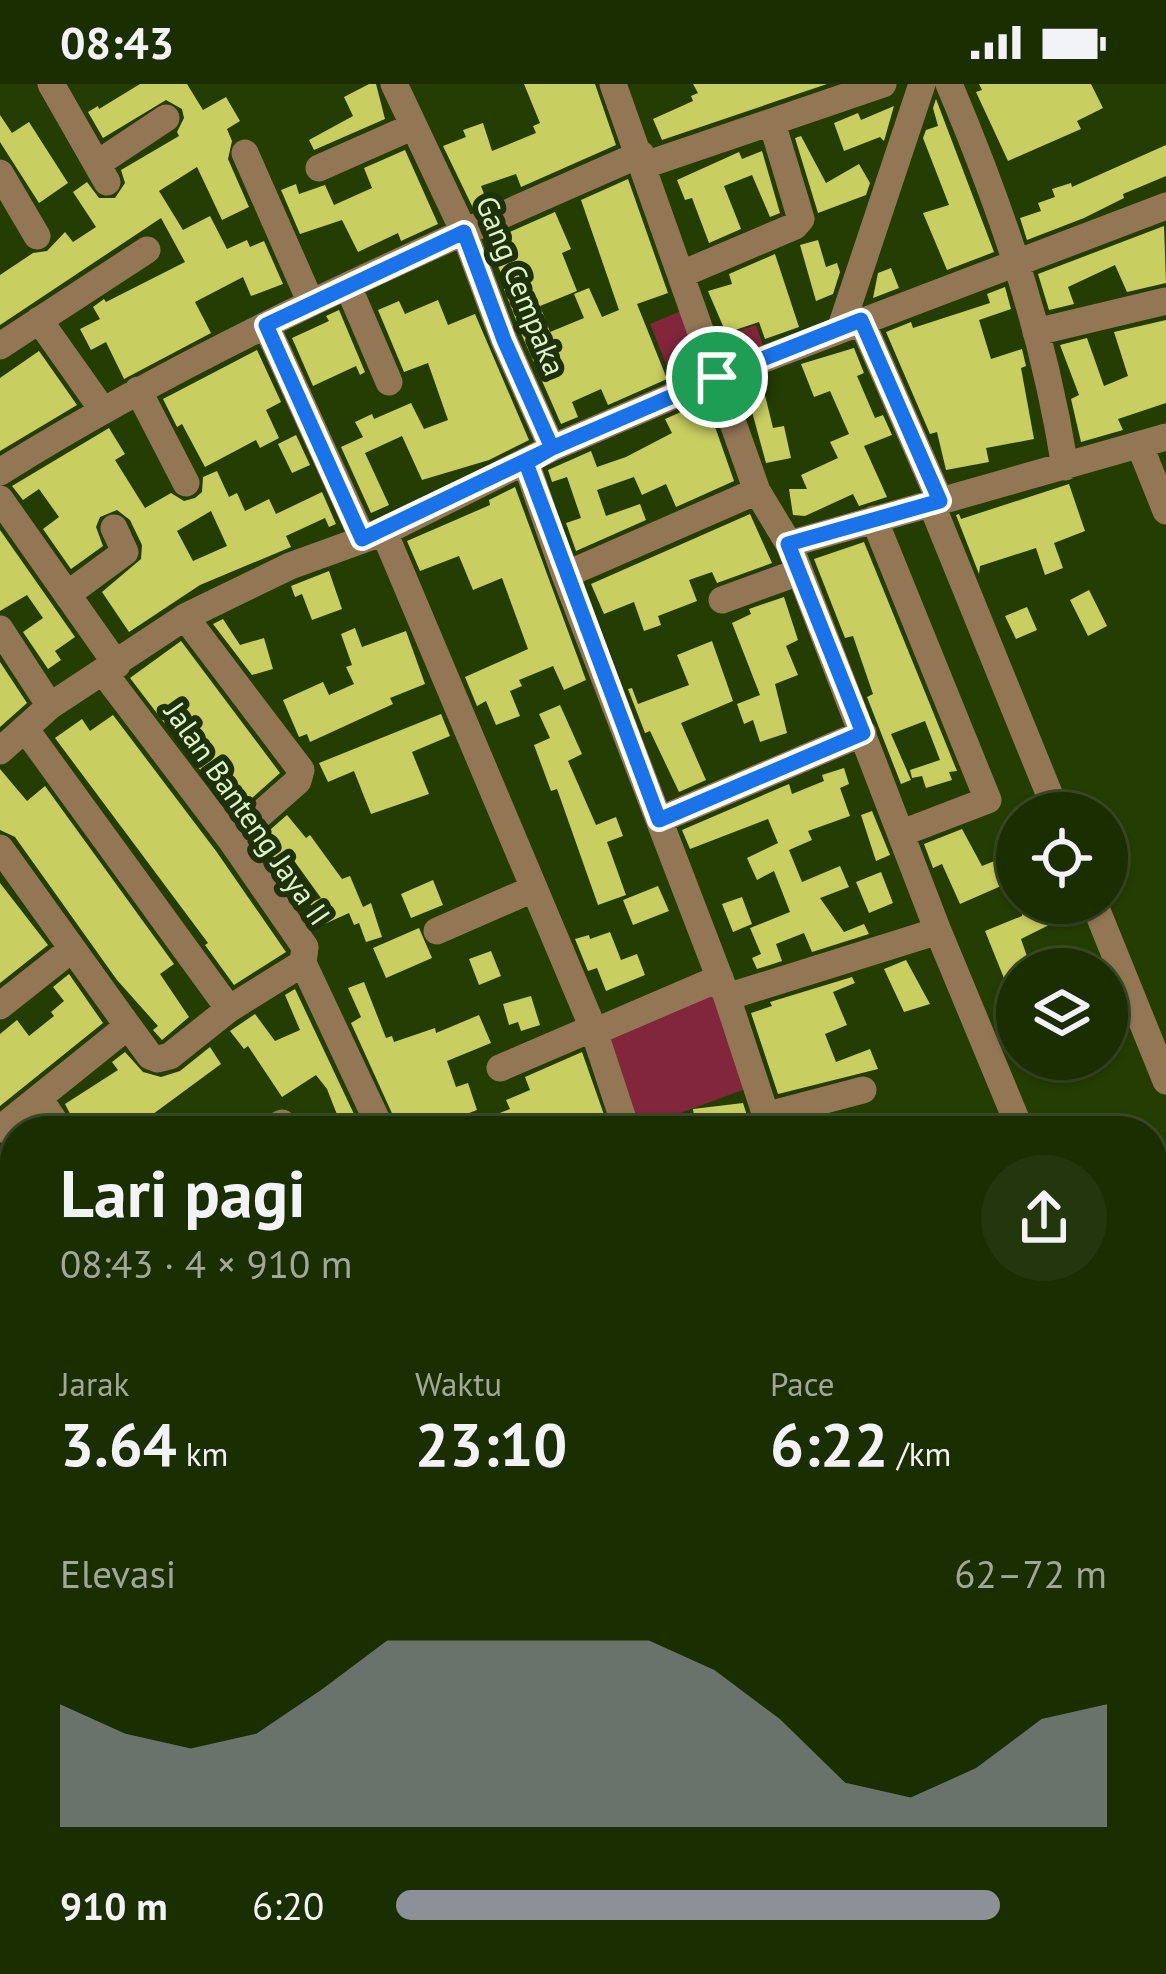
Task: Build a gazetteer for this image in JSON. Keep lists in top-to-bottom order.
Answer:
{
  "streets": {
    "street": ["Gang Cempaka", "Jalan Banteng Jaya II"]
  },
  "page": {
    "status": "08:43",
    "heading": ["Lari pagi", "08:43 · 4 × 910 m"],
    "stats": [
      ["Jarak", "3.64 km"],
      ["Waktu", "23:10"],
      ["Pace", "6:22 /km"]
    ],
    "chart": ["Elevasi", "62–72 m"],
    "list": [
      {
        "name": "910 m",
        "note": "6:20"
      }
    ]
  }
}
